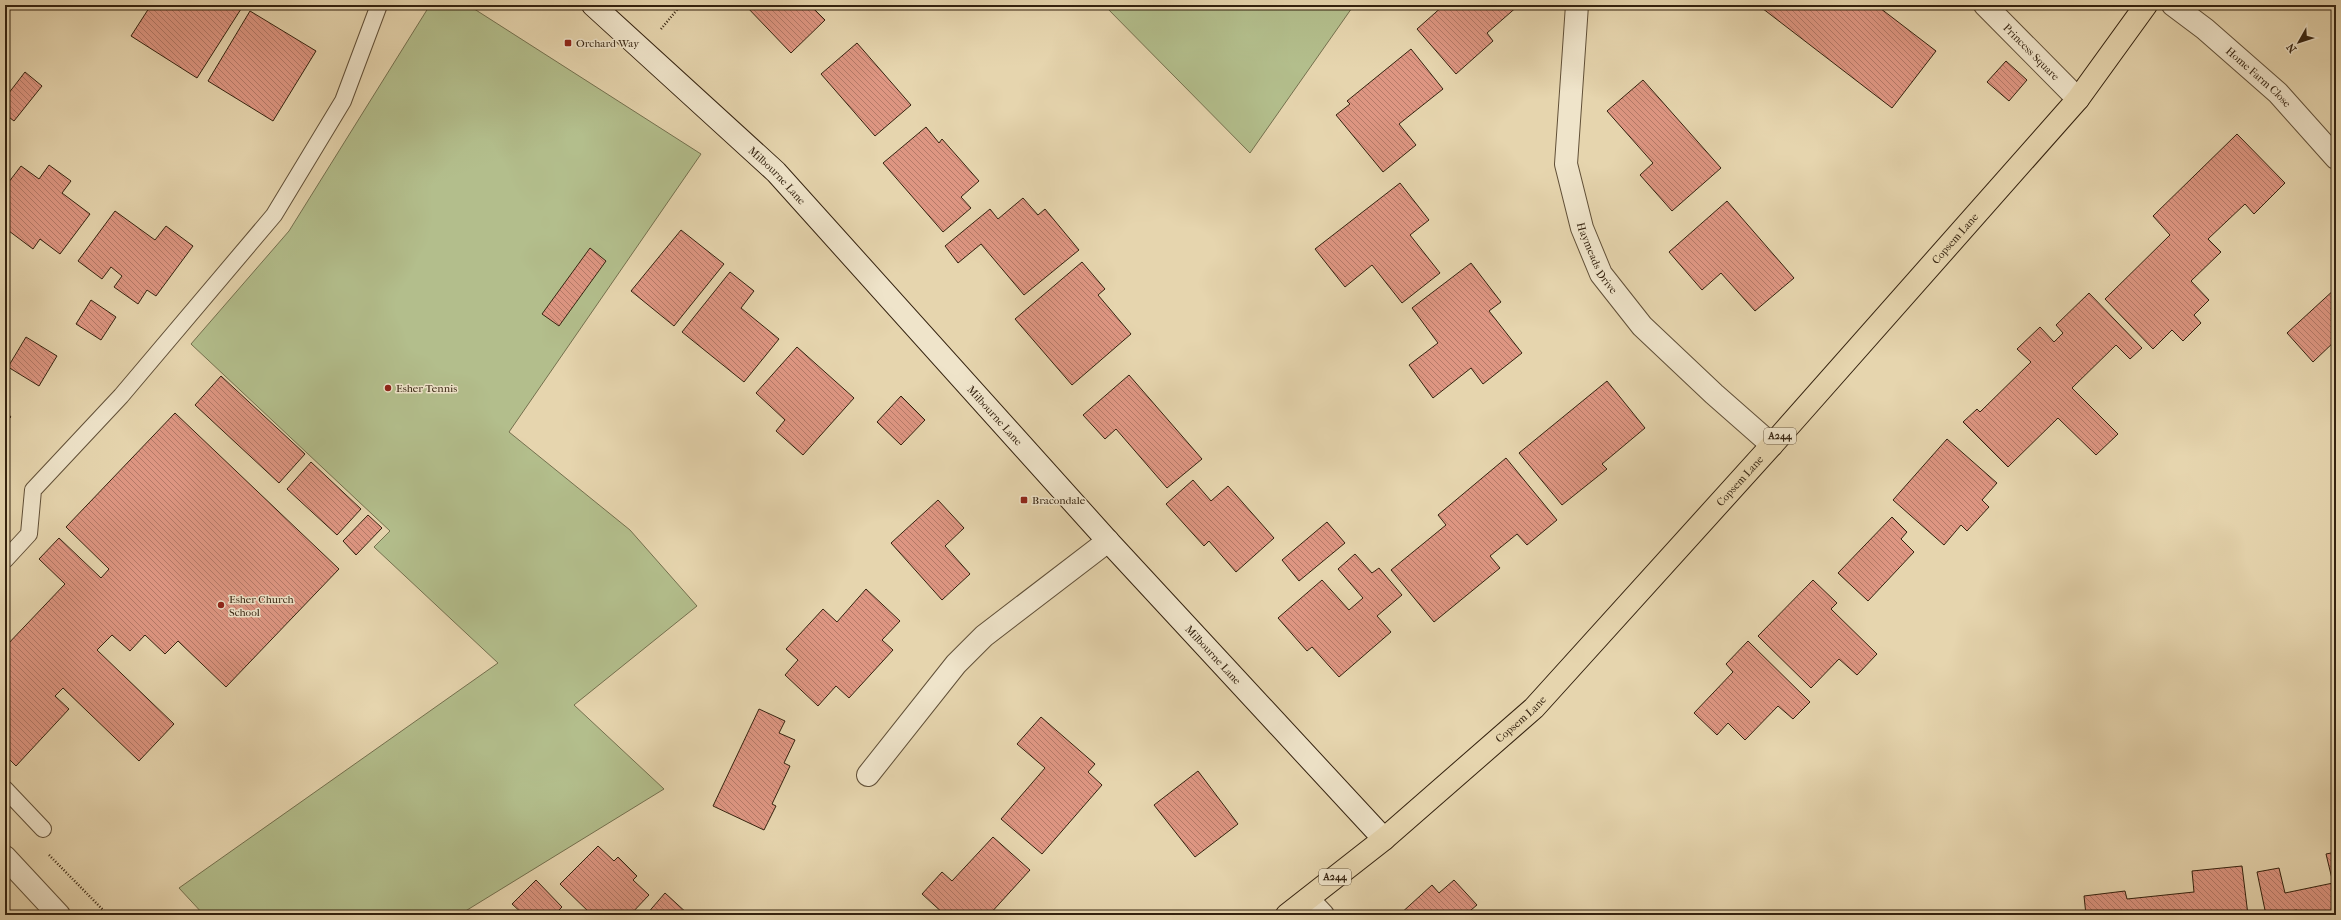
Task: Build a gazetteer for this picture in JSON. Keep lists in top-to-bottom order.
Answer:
{
  "streets": {
    "main road": ["Copsem Lane", "A244"],
    "street": [
      "Princess Square",
      "Home Farm Close",
      "Milbourne Lane",
      "Haymeads Drive"
    ]
  },
  "crossings": [
    ["Princess Square", "Copsem Lane"],
    ["Milbourne Lane", "Copsem Lane"],
    ["Milbourne Lane", "A244"],
    ["Copsem Lane", "Haymeads Drive"],
    ["Copsem Lane", "A244"]
  ],
  "places": {
    "transit": ["Orchard Way", "Bracondale"],
    "other": ["Esher Tennis", "Esher Church School"]
  },
  "north": "bottom left"
}
